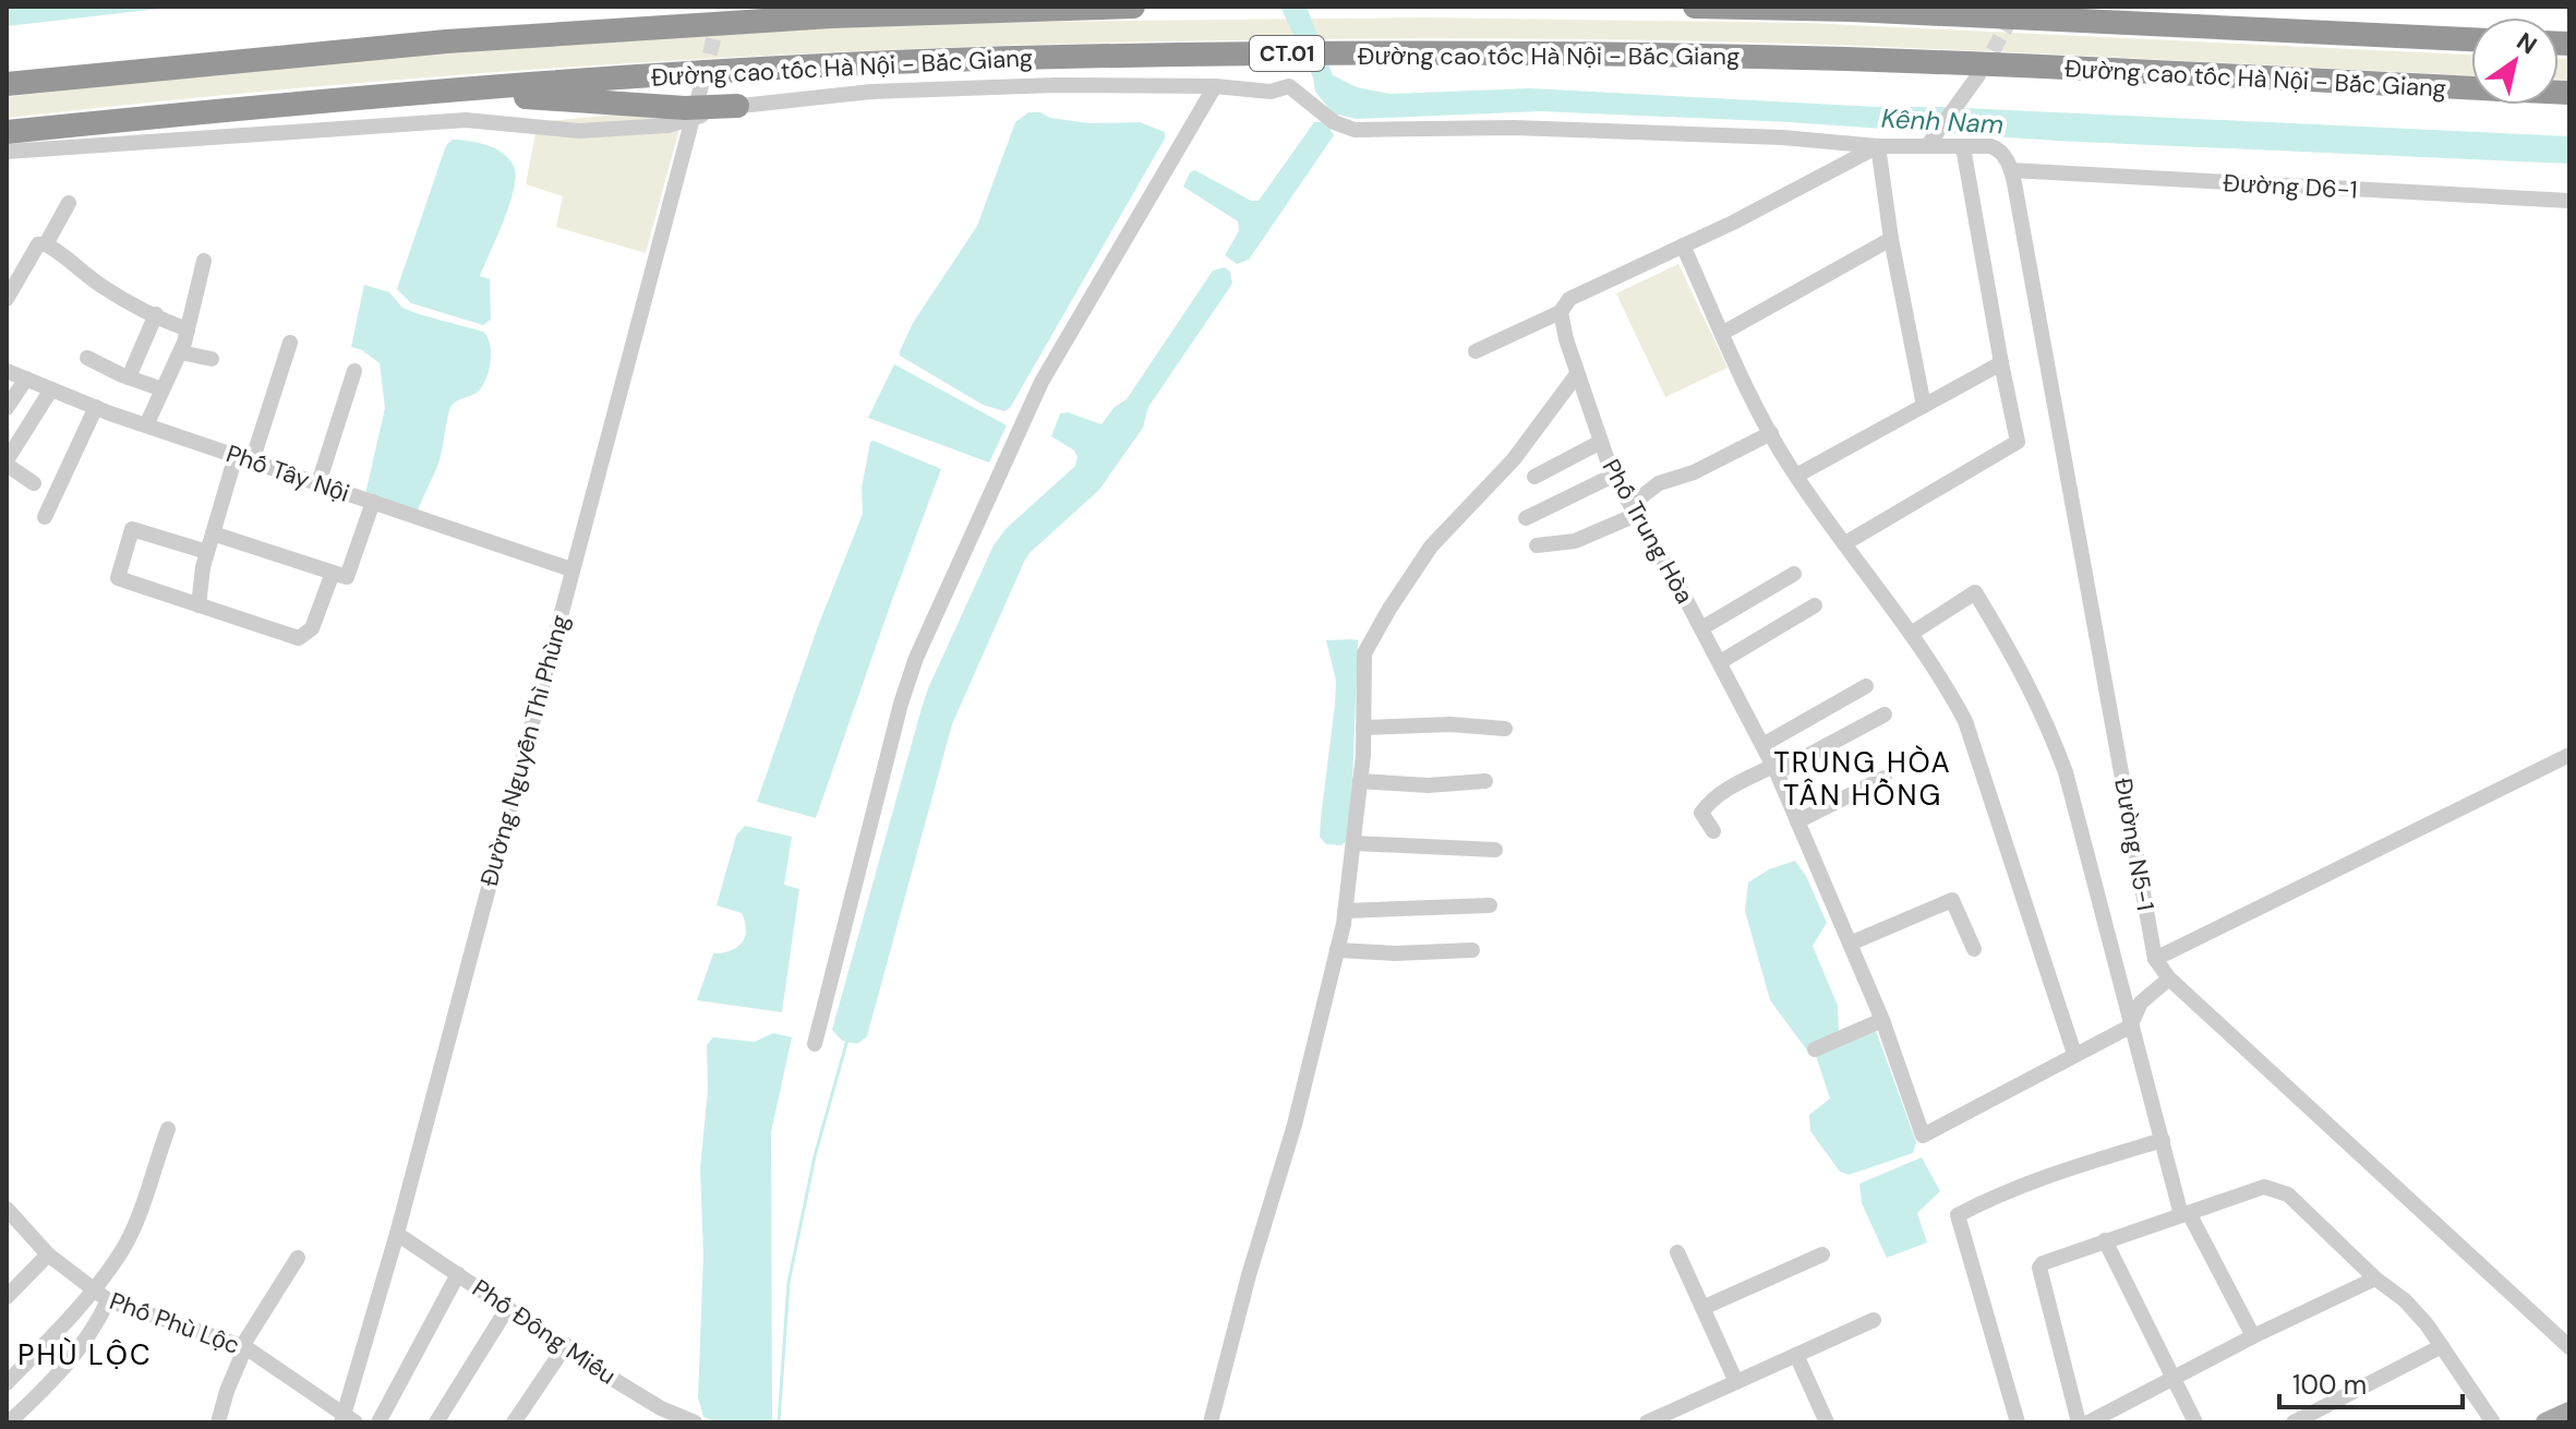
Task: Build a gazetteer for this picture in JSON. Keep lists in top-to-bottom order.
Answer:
{
  "streets": {
    "highway": ["CT.01", "Đường cao tốc Hà Nội - Bắc Giang"],
    "street": [
      "Đường D6-1",
      "Phố Tây Nội",
      "Phố Trung Hòa",
      "Đường Nguyễn Thì Phùng",
      "Đường N5-1",
      "Phố Phù Lộc",
      "Phố Đông Miếu"
    ]
  },
  "crossings": [
    ["Đường D6-1", "Đường N5-1"],
    ["Phố Tây Nội", "Đường Nguyễn Thì Phùng"],
    ["Đường Nguyễn Thì Phùng", "Phố Phù Lộc"],
    ["Đường Nguyễn Thì Phùng", "Phố Đông Miếu"]
  ],
  "districts": ["TRUNG HÒA TÂN HỒNG", "PHÙ LỘC"],
  "water": ["Kênh Nam"],
  "scale_bar": "100 m",
  "north": "top right"
}
